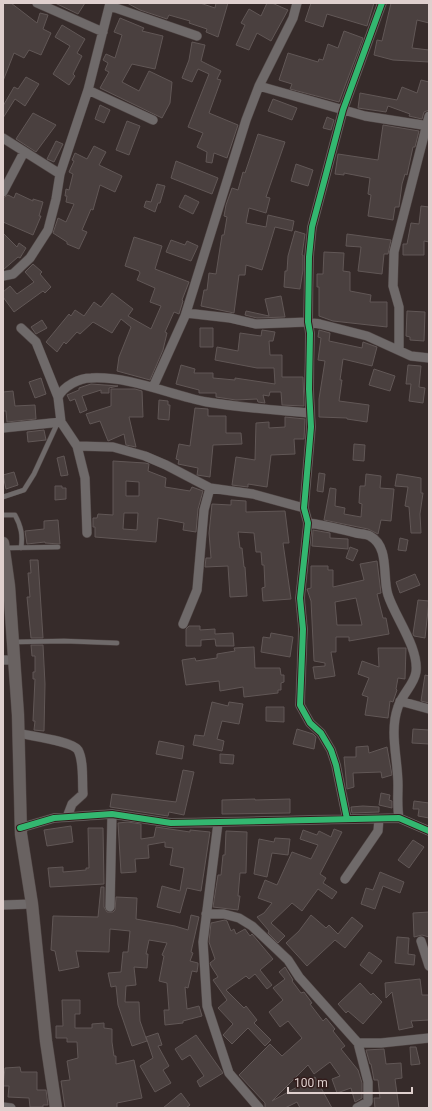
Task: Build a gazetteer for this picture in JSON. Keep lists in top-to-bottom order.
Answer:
{
  "scale_bar": "100 m"
}
